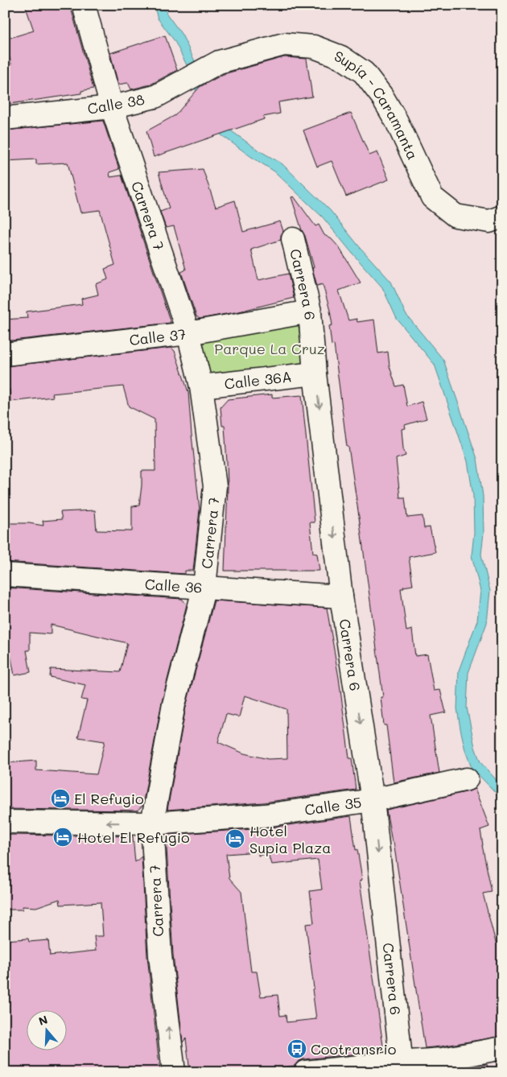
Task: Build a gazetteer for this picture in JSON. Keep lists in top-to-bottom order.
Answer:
{
  "streets": {
    "street": [
      "Calle 38",
      "Supía - Caramanta",
      "Carrera 7",
      "Carrera 6",
      "Calle 37",
      "Calle 36A",
      "Calle 36",
      "Calle 35"
    ]
  },
  "crossings": [
    ["Calle 38", "Supía - Caramanta"],
    ["Calle 38", "Carrera 7"],
    ["Carrera 7", "Calle 37"],
    ["Carrera 7", "Calle 36A"],
    ["Carrera 7", "Calle 36"],
    ["Carrera 7", "Calle 35"],
    ["Carrera 6", "Calle 37"],
    ["Carrera 6", "Calle 36A"],
    ["Carrera 6", "Calle 36"],
    ["Carrera 6", "Calle 35"]
  ],
  "one_way": ["Carrera 6"],
  "parks": ["Parque La Cruz"],
  "places": {
    "hotel": ["El Refugio", "Hotel El Refugio", "Hotel Supia Plaza"],
    "bus stop": ["Cootransrio"]
  },
  "north": "top"
}
